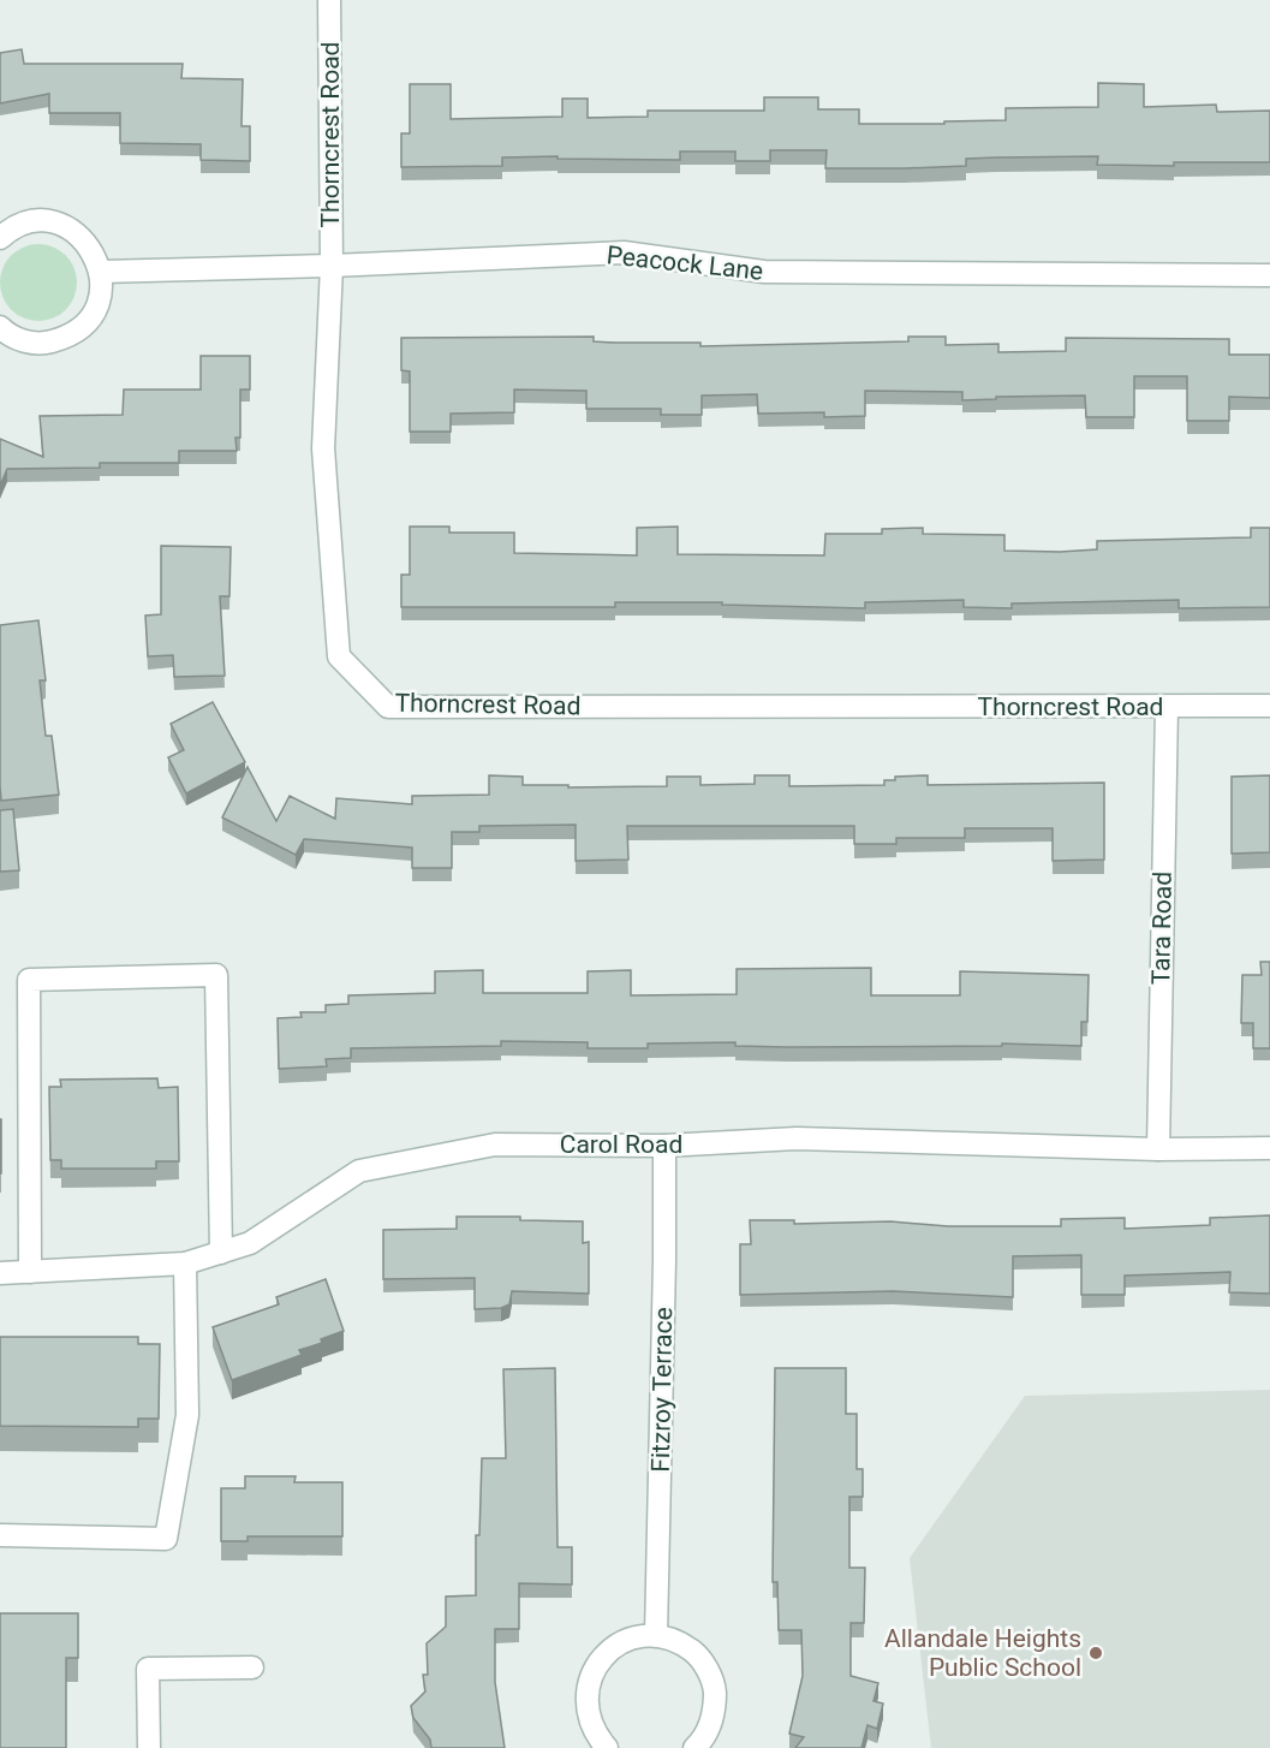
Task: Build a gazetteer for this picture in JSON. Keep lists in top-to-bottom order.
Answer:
{
  "streets": {
    "street": [
      "Thorncrest Road",
      "Peacock Lane",
      "Tara Road",
      "Carol Road",
      "Fitzroy Terrace"
    ]
  },
  "crossings": [
    ["Thorncrest Road", "Peacock Lane"],
    ["Thorncrest Road", "Tara Road"],
    ["Tara Road", "Carol Road"],
    ["Carol Road", "Fitzroy Terrace"]
  ],
  "places": ["Allandale Heights Public School"]
}
